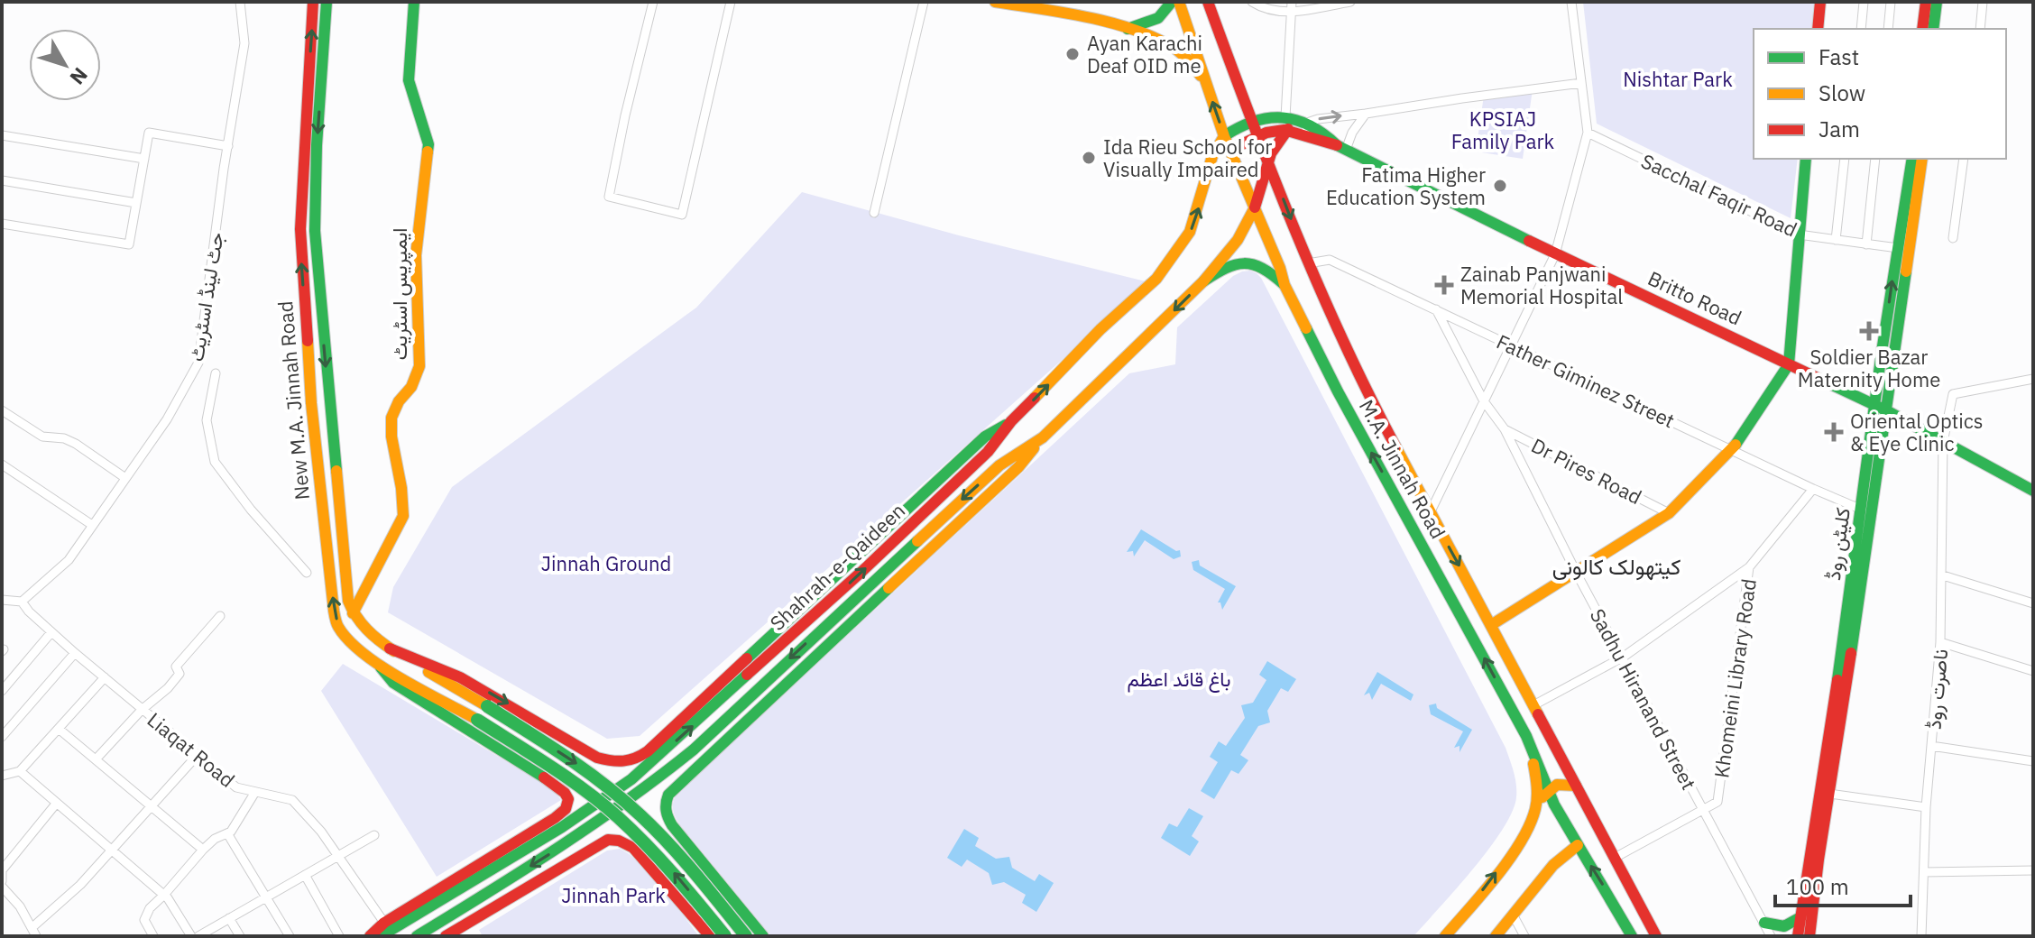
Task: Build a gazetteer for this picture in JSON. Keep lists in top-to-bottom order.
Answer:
{
  "streets": {
    "main road": [
      "ایمپریس اسٹریٹ",
      "Britto Road",
      "New M.A. Jinnah Road",
      "M.A. Jinnah Road",
      "کلیٹن روڈ",
      "Shahrah-e-Qaideen"
    ],
    "street": [
      "Sacchal Faqir Road",
      "جٹ لینڈ اسٹریٹ",
      "Father Giminez Street",
      "Dr Pires Road",
      "Khomeini Library Road",
      "ناصرت روڈ",
      "Sadhu Hiranand Street",
      "Liaqat Road"
    ]
  },
  "crossings": [
    ["Sacchal Faqir Road", "کلیٹن روڈ"],
    ["ایمپریس اسٹریٹ", "New M.A. Jinnah Road"],
    ["جٹ لینڈ اسٹریٹ", "Liaqat Road"],
    ["Britto Road", "M.A. Jinnah Road"],
    ["Britto Road", "کلیٹن روڈ"],
    ["Britto Road", "Shahrah-e-Qaideen"],
    ["Britto Road", "ناصرت روڈ"],
    ["Father Giminez Street", "M.A. Jinnah Road"],
    ["Father Giminez Street", "کلیٹن روڈ"],
    ["Father Giminez Street", "Sadhu Hiranand Street"],
    ["M.A. Jinnah Road", "Shahrah-e-Qaideen"],
    ["Dr Pires Road", "Sadhu Hiranand Street"],
    ["Shahrah-e-Qaideen", "Liaqat Road"],
    ["Khomeini Library Road", "Sadhu Hiranand Street"]
  ],
  "districts": ["کیتھولک کالونی"],
  "parks": [
    "Nishtar Park",
    "KPSIAJ Family Park",
    "Jinnah Ground",
    "باغ قائد اعظم",
    "Jinnah Park"
  ],
  "places": {
    "other": ["Ayan Karachi Deaf OID me", "Ida Rieu School for Visually Impaired", "Fatima Higher Education System"],
    "health": ["Zainab Panjwani Memorial Hospital", "Soldier Bazar Maternity Home", "Oriental Optics & Eye Clinic"]
  },
  "legend": ["Fast", "Slow", "Jam"],
  "scale_bar": "100 m",
  "north": "bottom right"
}
